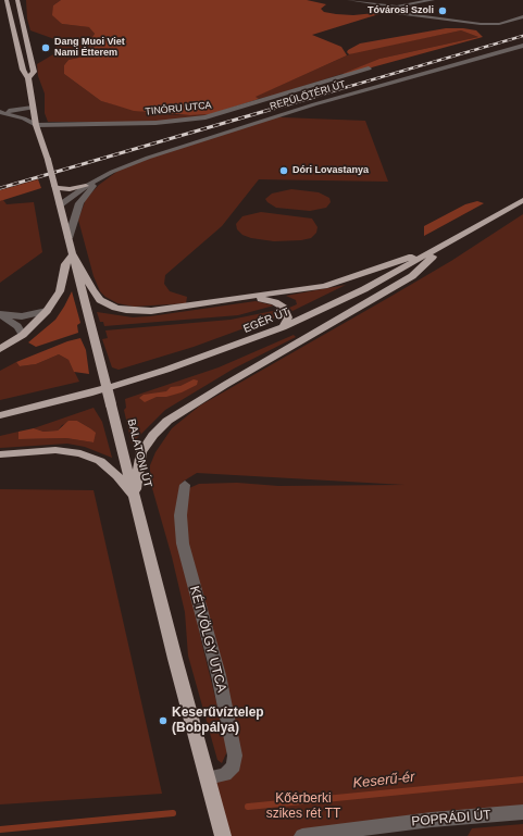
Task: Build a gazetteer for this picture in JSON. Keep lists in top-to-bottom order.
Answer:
{
  "streets": {
    "main road": ["EGÉR ÚT", "BALATONI ÚT"],
    "street": [
      "REPÜLŐTÉRI ÚT",
      "TINÓRU UTCA",
      "KÉTVÖLGY UTCA",
      "POPRÁDI ÚT"
    ]
  },
  "crossings": [
    ["REPÜLŐTÉRI ÚT", "BALATONI ÚT"],
    ["TINÓRU UTCA", "BALATONI ÚT"],
    ["BALATONI ÚT", "KÉTVÖLGY UTCA"]
  ],
  "water": ["Keserű-ér"],
  "parks": ["Kőérberki szikes rét TT"],
  "places": [
    "Tóvárosi Szoli",
    "Dang Muoi Viet Nami Étterem",
    "Dóri Lovastanya",
    "Keserűvíztelep (Bobpálya)"
  ]
}
